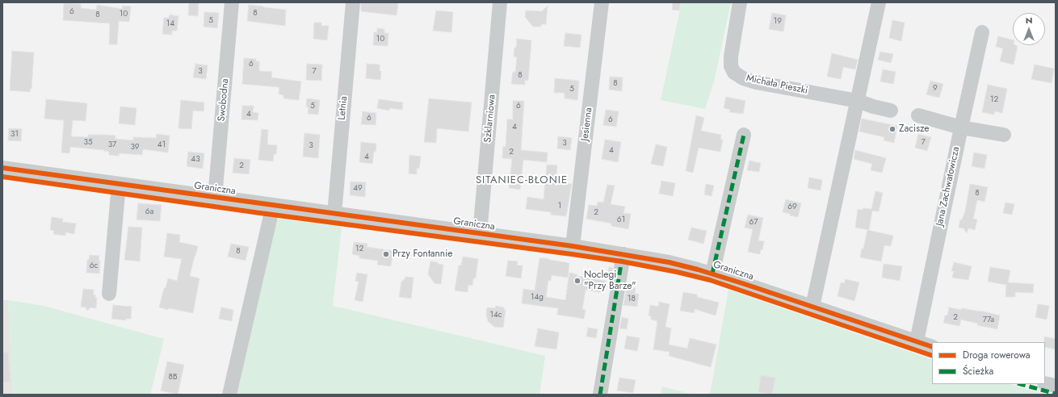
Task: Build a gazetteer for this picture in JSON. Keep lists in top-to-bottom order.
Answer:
{
  "streets": {
    "street": [
      "Michała Pieszki",
      "Swobodna",
      "Letnia",
      "Szklarniowa",
      "Jesienna",
      "Jana Zachwatowicza",
      "Graniczna"
    ]
  },
  "crossings": [
    ["Swobodna", "Graniczna"],
    ["Letnia", "Graniczna"],
    ["Szklarniowa", "Graniczna"],
    ["Jesienna", "Graniczna"],
    ["Jana Zachwatowicza", "Graniczna"]
  ],
  "districts": ["SITANIEC-BŁONIE"],
  "places": ["Zacisze", "Przy Fontannie", "Noclegi \"Przy Barze\""],
  "house_numbers": [
    "6",
    "8",
    "10",
    "8",
    "5",
    "19",
    "14",
    "10",
    "6",
    "3",
    "7",
    "8",
    "8",
    "9",
    "5",
    "12",
    "5",
    "6",
    "4",
    "6",
    "6",
    "4",
    "31",
    "35",
    "7",
    "3",
    "37",
    "41",
    "3",
    "39",
    "4",
    "2",
    "4",
    "43",
    "2",
    "49",
    "8",
    "1",
    "69",
    "6a",
    "2",
    "61",
    "67",
    "12",
    "8",
    "6c",
    "14g",
    "18",
    "14c",
    "2",
    "77a",
    "8B"
  ],
  "legend": ["Droga rowerowa", "Ścieżka"],
  "north": "top"
}
